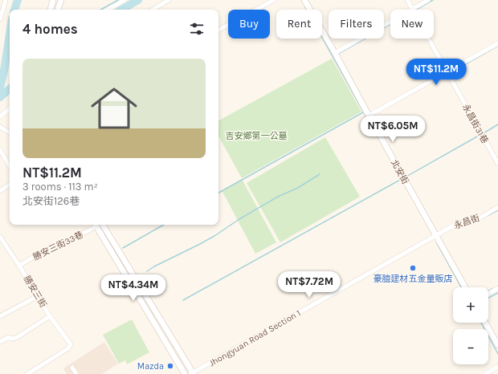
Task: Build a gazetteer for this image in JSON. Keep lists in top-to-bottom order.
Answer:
{
  "streets": {
    "street": [
      "永昌街31巷",
      "北安街",
      "永昌街",
      "勝安三街33巷",
      "勝安三街",
      "Jhongyuan Road Section 1"
    ]
  },
  "crossings": [
    ["北安街", "永昌街"],
    ["北安街", "Jhongyuan Road Section 1"],
    ["永昌街", "Jhongyuan Road Section 1"],
    ["勝安三街33巷", "勝安三街"]
  ],
  "parks": ["吉安鄉第一公墓"],
  "places": ["豪臆建材五金量販店", "Mazda"],
  "page": {
    "chip": [
      "Buy",
      "Rent",
      "Filters",
      "New"
    ],
    "heading": "4 homes",
    "list": [
      {
        "name": "NT$11.2M",
        "note": "3 rooms · 113 m² · 北安街126巷"
      }
    ],
    "price": [
      "NT$11.2M",
      "NT$6.05M",
      "NT$7.72M",
      "NT$4.34M"
    ],
    "map_buttons": ["+", "−"]
  }
}
